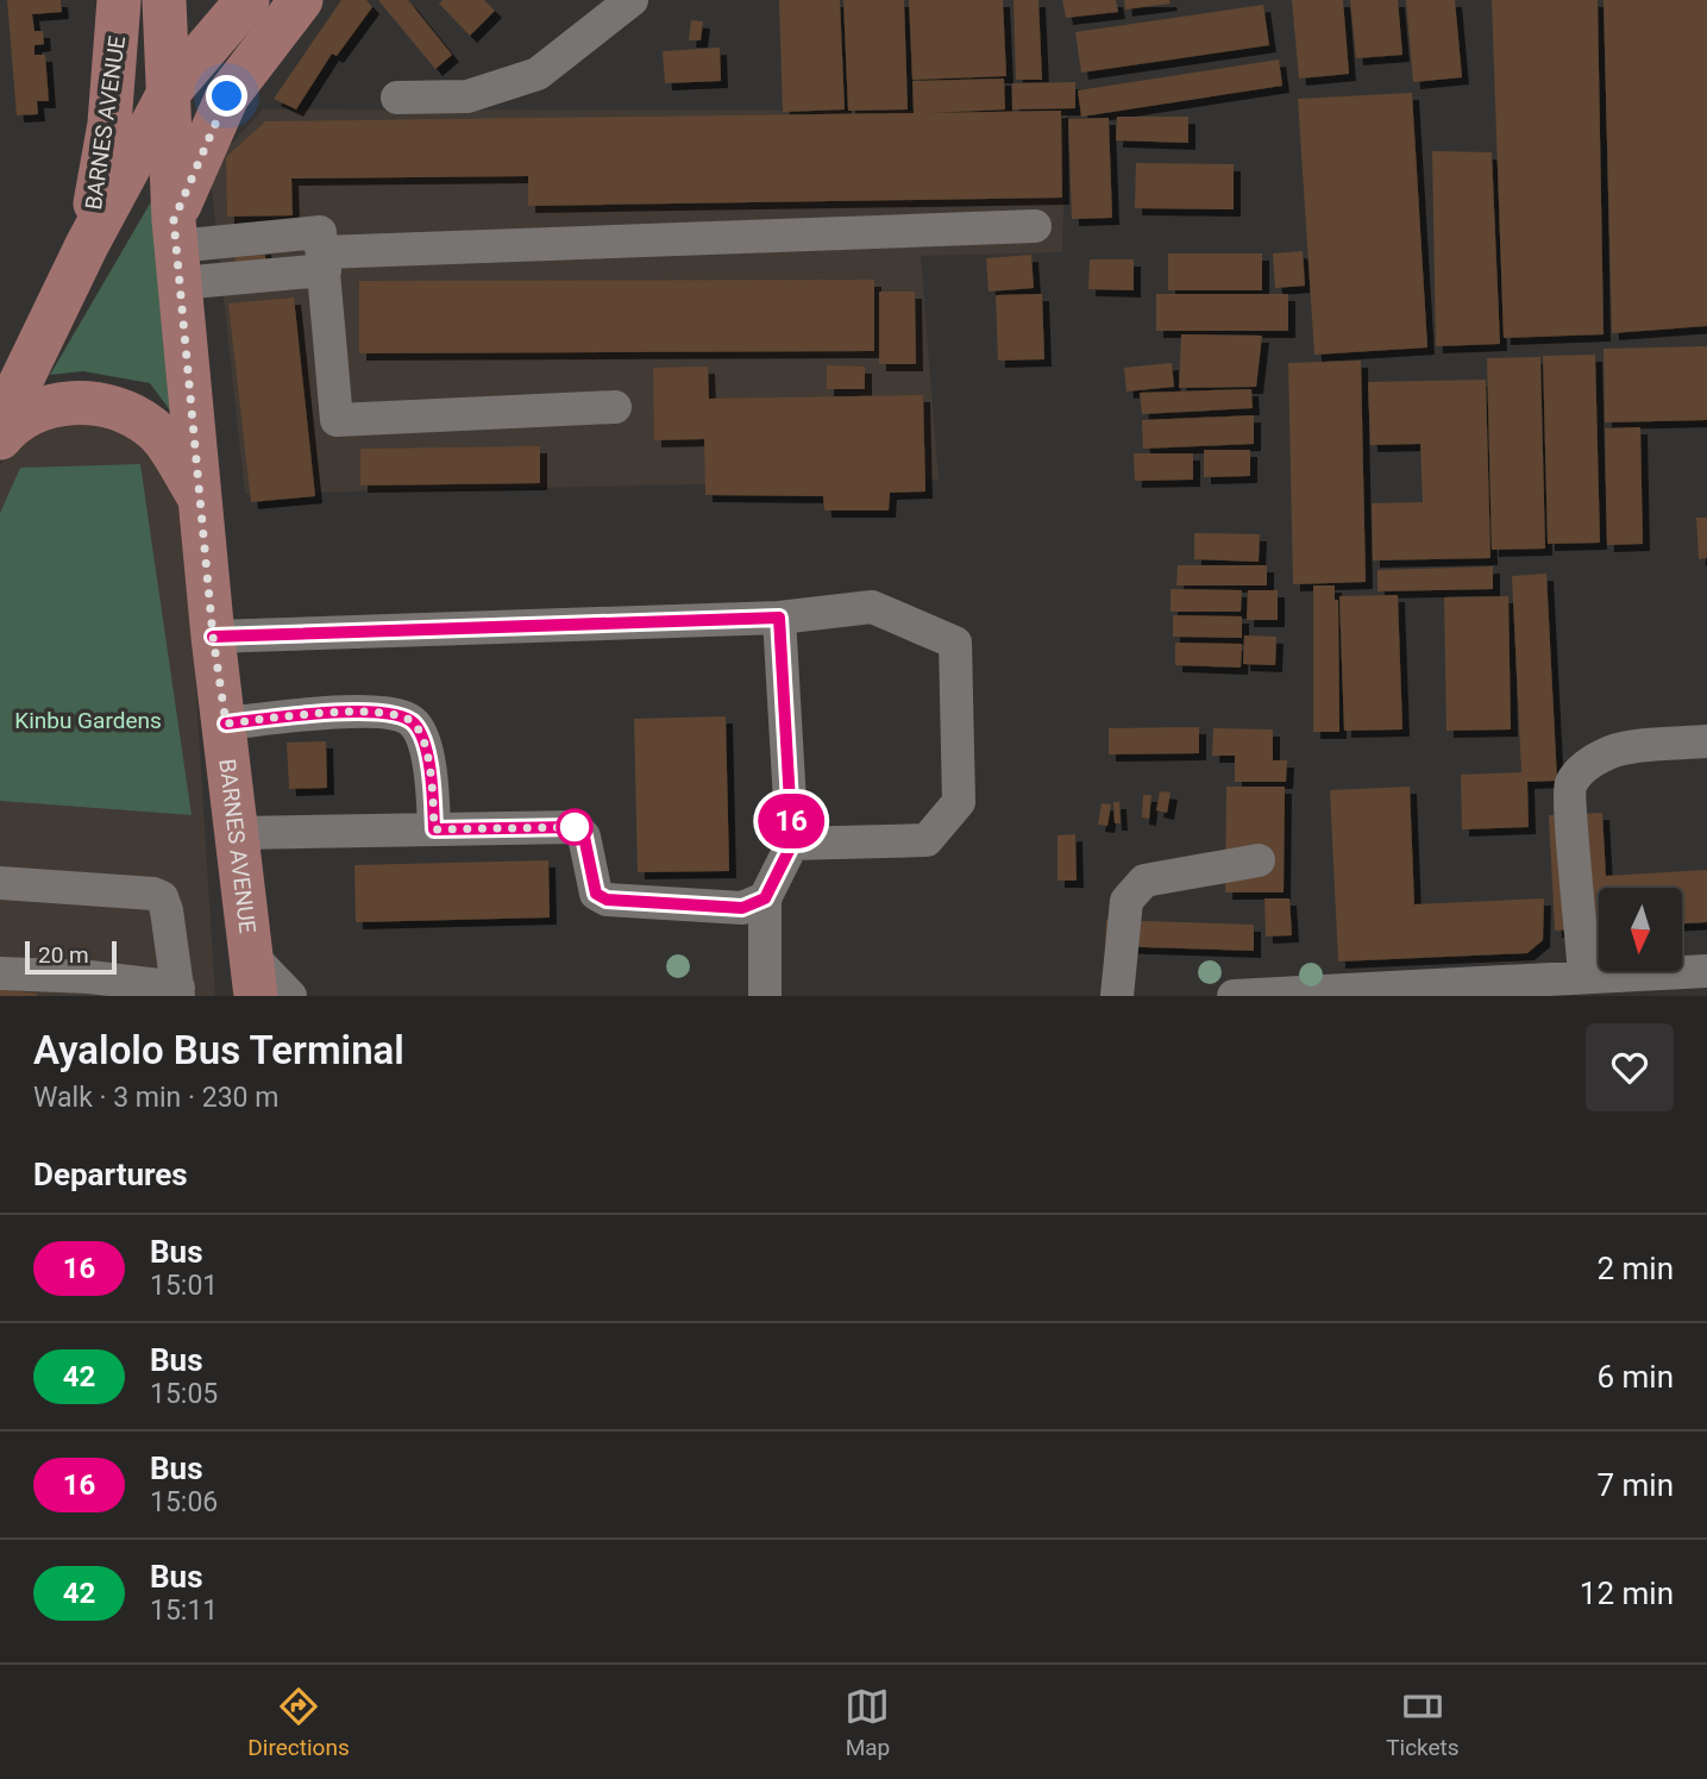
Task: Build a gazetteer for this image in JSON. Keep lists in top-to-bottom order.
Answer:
{
  "streets": {
    "main road": ["BARNES AVENUE"]
  },
  "parks": ["Kinbu Gardens"],
  "lines": ["bus line 16"],
  "scale_bar": "20 m",
  "north": "bottom",
  "page": {
    "on_map": "16",
    "scale": "20 m",
    "heading": [
      ["Ayalolo Bus Terminal", "Walk · 3 min · 230 m"],
      "Departures"
    ],
    "list": [
      {
        "mark": "16",
        "name": "Bus",
        "note": "15:01",
        "value": "2 min"
      },
      {
        "mark": "42",
        "name": "Bus",
        "note": "15:05",
        "value": "6 min"
      },
      {
        "mark": "16",
        "name": "Bus",
        "note": "15:06",
        "value": "7 min"
      },
      {
        "mark": "42",
        "name": "Bus",
        "note": "15:11",
        "value": "12 min"
      }
    ],
    "tabs": ["Directions", "Map", "Tickets"]
  }
}
